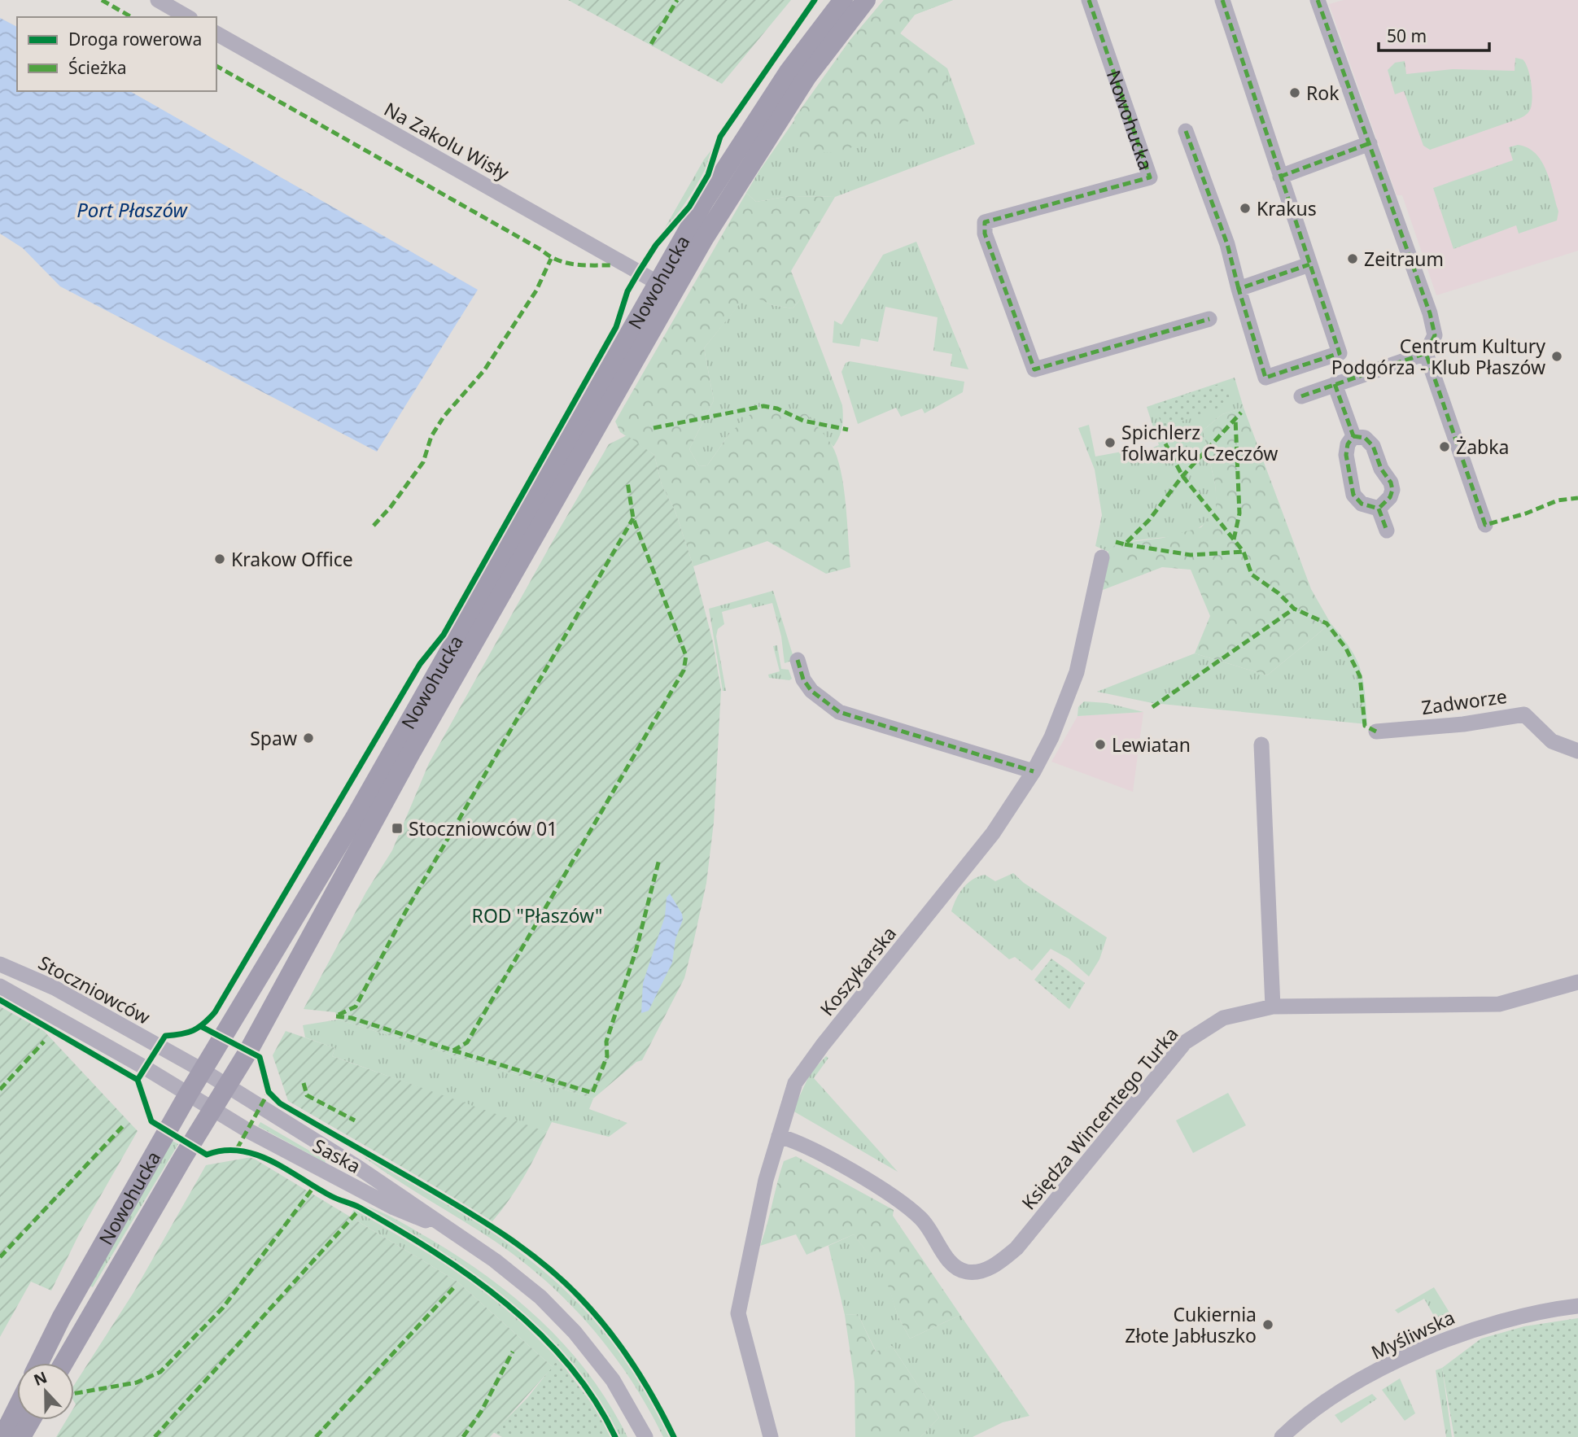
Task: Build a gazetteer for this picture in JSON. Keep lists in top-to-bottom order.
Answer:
{
  "streets": {
    "main road": ["Nowohucka"],
    "street": [
      "Na Zakolu Wisły",
      "Zadworze",
      "Koszykarska",
      "Stoczniowców",
      "Księdza Wincentego Turka",
      "Saska",
      "Myśliwska"
    ]
  },
  "crossings": [
    ["Nowohucka", "Na Zakolu Wisły"],
    ["Nowohucka", "Stoczniowców"],
    ["Nowohucka", "Saska"],
    ["Koszykarska", "Księdza Wincentego Turka"],
    ["Stoczniowców", "Saska"]
  ],
  "water": ["Port Płaszów"],
  "parks": ["ROD \"Płaszów\""],
  "places": {
    "other": [
      "Rok",
      "Krakus",
      "Zeitraum",
      "Centrum Kultury Podgórza - Klub Płaszów",
      "Spichlerz folwarku Czeczów",
      "Żabka",
      "Krakow Office",
      "Spaw",
      "Lewiatan",
      "Cukiernia Złote Jabłuszko"
    ],
    "transit": ["Stoczniowców 01"]
  },
  "legend": ["Droga rowerowa", "Ścieżka"],
  "scale_bar": "50 m",
  "north": "top"
}
